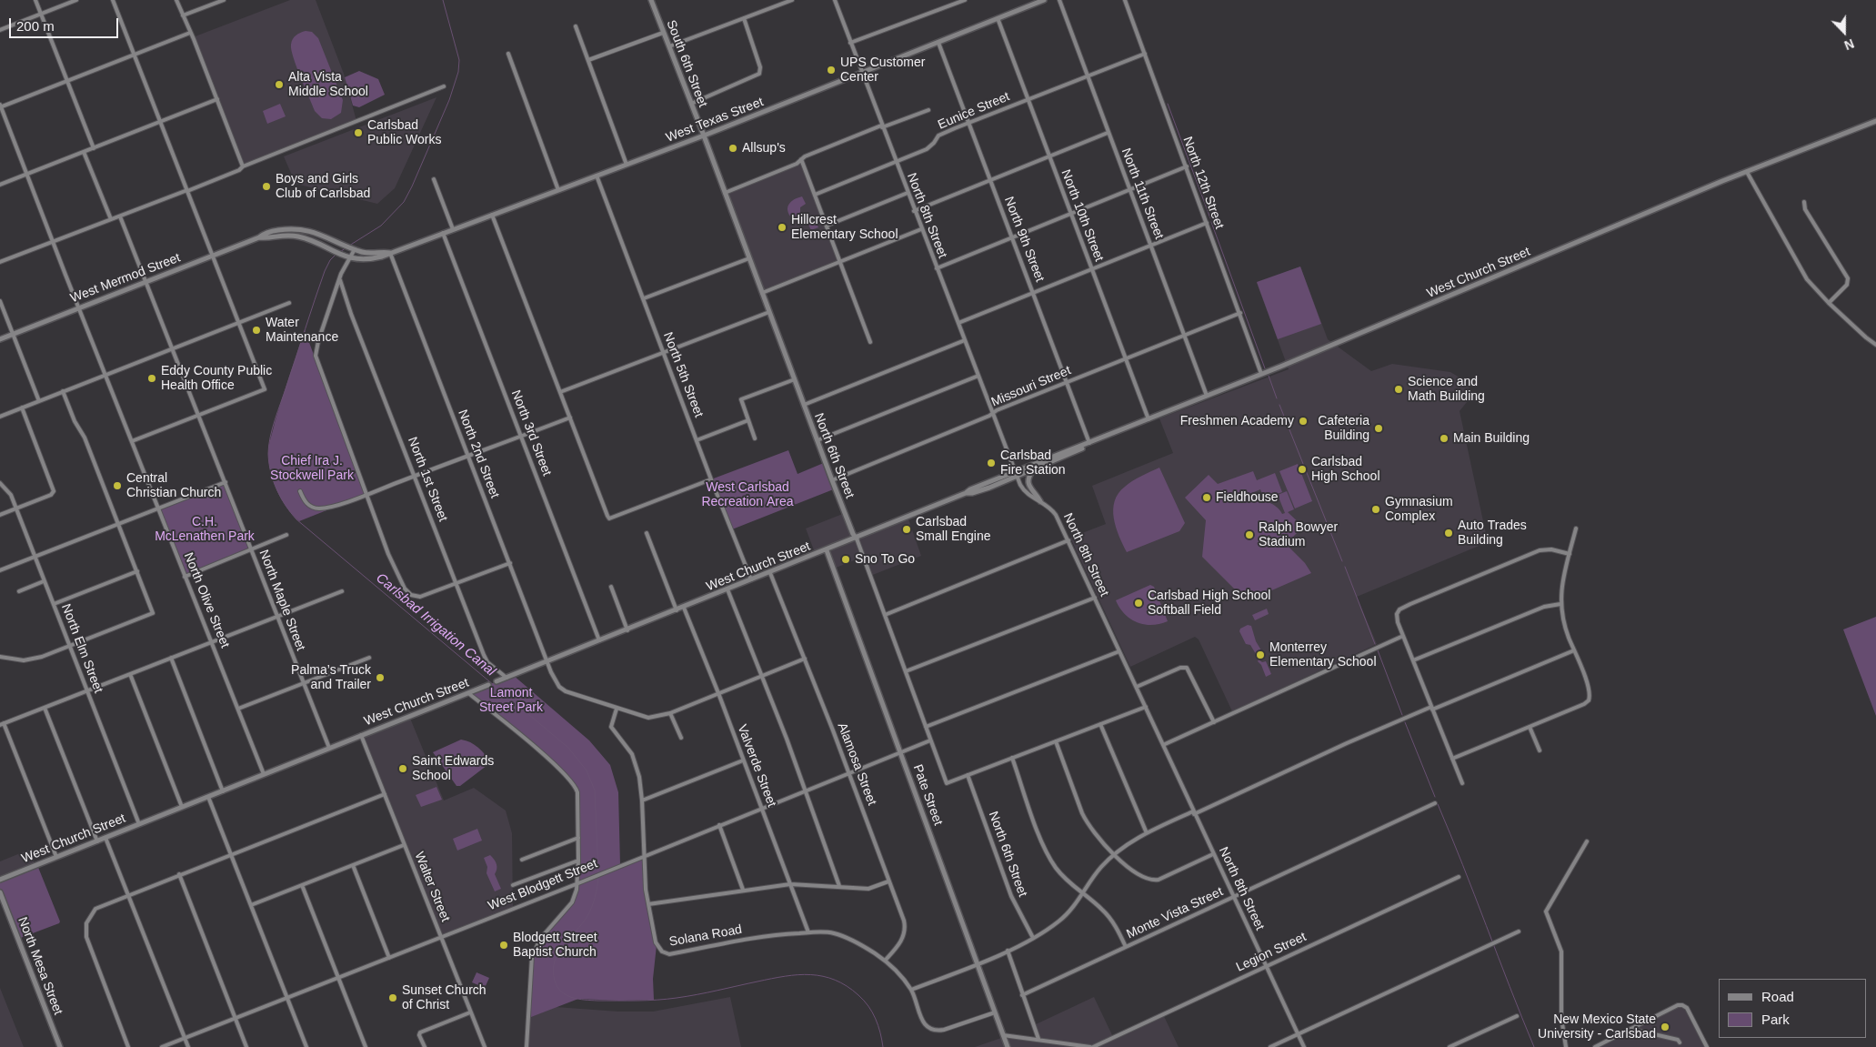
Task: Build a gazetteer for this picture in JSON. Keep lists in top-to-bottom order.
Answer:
{
  "streets": {
    "street": [
      "South 6th Street",
      "Eunice Street",
      "West Texas Street",
      "North 12th Street",
      "North 11th Street",
      "North 8th Street",
      "North 10th Street",
      "North 9th Street",
      "West Church Street",
      "West Mermod Street",
      "North 5th Street",
      "Missouri Street",
      "North 3rd Street",
      "North 2nd Street",
      "North 6th Street",
      "North 1st Street",
      "North Olive Street",
      "North Maple Street",
      "North Elm Street",
      "Alamosa Street",
      "Valverde Street",
      "Pate Street",
      "West Blodgett Street",
      "Walter Street",
      "Monte Vista Street",
      "Solana Road",
      "Legion Street",
      "North Mesa Street"
    ]
  },
  "crossings": [
    ["South 6th Street", "West Texas Street"],
    ["South 6th Street", "North 6th Street"],
    ["Eunice Street", "North 12th Street"],
    ["Eunice Street", "North 11th Street"],
    ["Eunice Street", "North 8th Street"],
    ["Eunice Street", "North 10th Street"],
    ["Eunice Street", "North 9th Street"],
    ["West Texas Street", "North 8th Street"],
    ["West Texas Street", "North 10th Street"],
    ["West Texas Street", "North 9th Street"],
    ["West Texas Street", "West Mermod Street"],
    ["West Texas Street", "North 5th Street"],
    ["West Texas Street", "North 3rd Street"],
    ["West Texas Street", "North 2nd Street"],
    ["West Texas Street", "North 6th Street"],
    ["North 12th Street", "West Church Street"],
    ["North 12th Street", "Missouri Street"],
    ["North 11th Street", "West Church Street"],
    ["North 11th Street", "Missouri Street"],
    ["North 8th Street", "West Church Street"],
    ["North 8th Street", "Missouri Street"],
    ["North 8th Street", "Monte Vista Street"],
    ["North 8th Street", "Legion Street"],
    ["North 10th Street", "West Church Street"],
    ["North 10th Street", "Missouri Street"],
    ["North 9th Street", "West Church Street"],
    ["North 9th Street", "Missouri Street"],
    ["West Church Street", "North 5th Street"],
    ["West Church Street", "North 3rd Street"],
    ["West Church Street", "North 2nd Street"],
    ["West Church Street", "North 6th Street"],
    ["West Church Street", "North 1st Street"],
    ["West Church Street", "North Olive Street"],
    ["West Church Street", "North Maple Street"],
    ["West Church Street", "North Elm Street"],
    ["West Church Street", "Alamosa Street"],
    ["West Church Street", "Valverde Street"],
    ["West Church Street", "Pate Street"],
    ["West Church Street", "Walter Street"],
    ["West Mermod Street", "North Olive Street"],
    ["West Mermod Street", "North Maple Street"],
    ["Missouri Street", "North 6th Street"],
    ["North 6th Street", "West Blodgett Street"],
    ["Alamosa Street", "West Blodgett Street"],
    ["Alamosa Street", "Solana Road"],
    ["Valverde Street", "West Blodgett Street"],
    ["Valverde Street", "Solana Road"],
    ["Pate Street", "West Blodgett Street"],
    ["Pate Street", "Solana Road"],
    ["West Blodgett Street", "Walter Street"],
    ["West Blodgett Street", "Solana Road"]
  ],
  "water": ["Carlsbad Irrigation Canal"],
  "parks": [
    "Chief Ira J. Stockwell Park",
    "West Carlsbad Recreation Area",
    "C.H. McLenathen Park",
    "Lamont Street Park"
  ],
  "places": [
    "UPS Customer Center",
    "Alta Vista Middle School",
    "Carlsbad Public Works",
    "Allsup's",
    "Boys and Girls Club of Carlsbad",
    "Hillcrest Elementary School",
    "Water Maintenance",
    "Eddy County Public Health Office",
    "Science and Math Building",
    "Freshmen Academy",
    "Cafeteria Building",
    "Main Building",
    "Carlsbad Fire Station",
    "Carlsbad High School",
    "Central Christian Church",
    "Fieldhouse",
    "Gymnasium Complex",
    "Carlsbad Small Engine",
    "Auto Trades Building",
    "Ralph Bowyer Stadium",
    "Sno To Go",
    "Carlsbad High School Softball Field",
    "Monterrey Elementary School",
    "Palma’s Truck and Trailer",
    "Saint Edwards School",
    "Blodgett Street Baptist Church",
    "Sunset Church of Christ",
    "New Mexico State University - Carlsbad"
  ],
  "legend": ["Road", "Park"],
  "scale_bar": "200 m",
  "north": "bottom"
}
